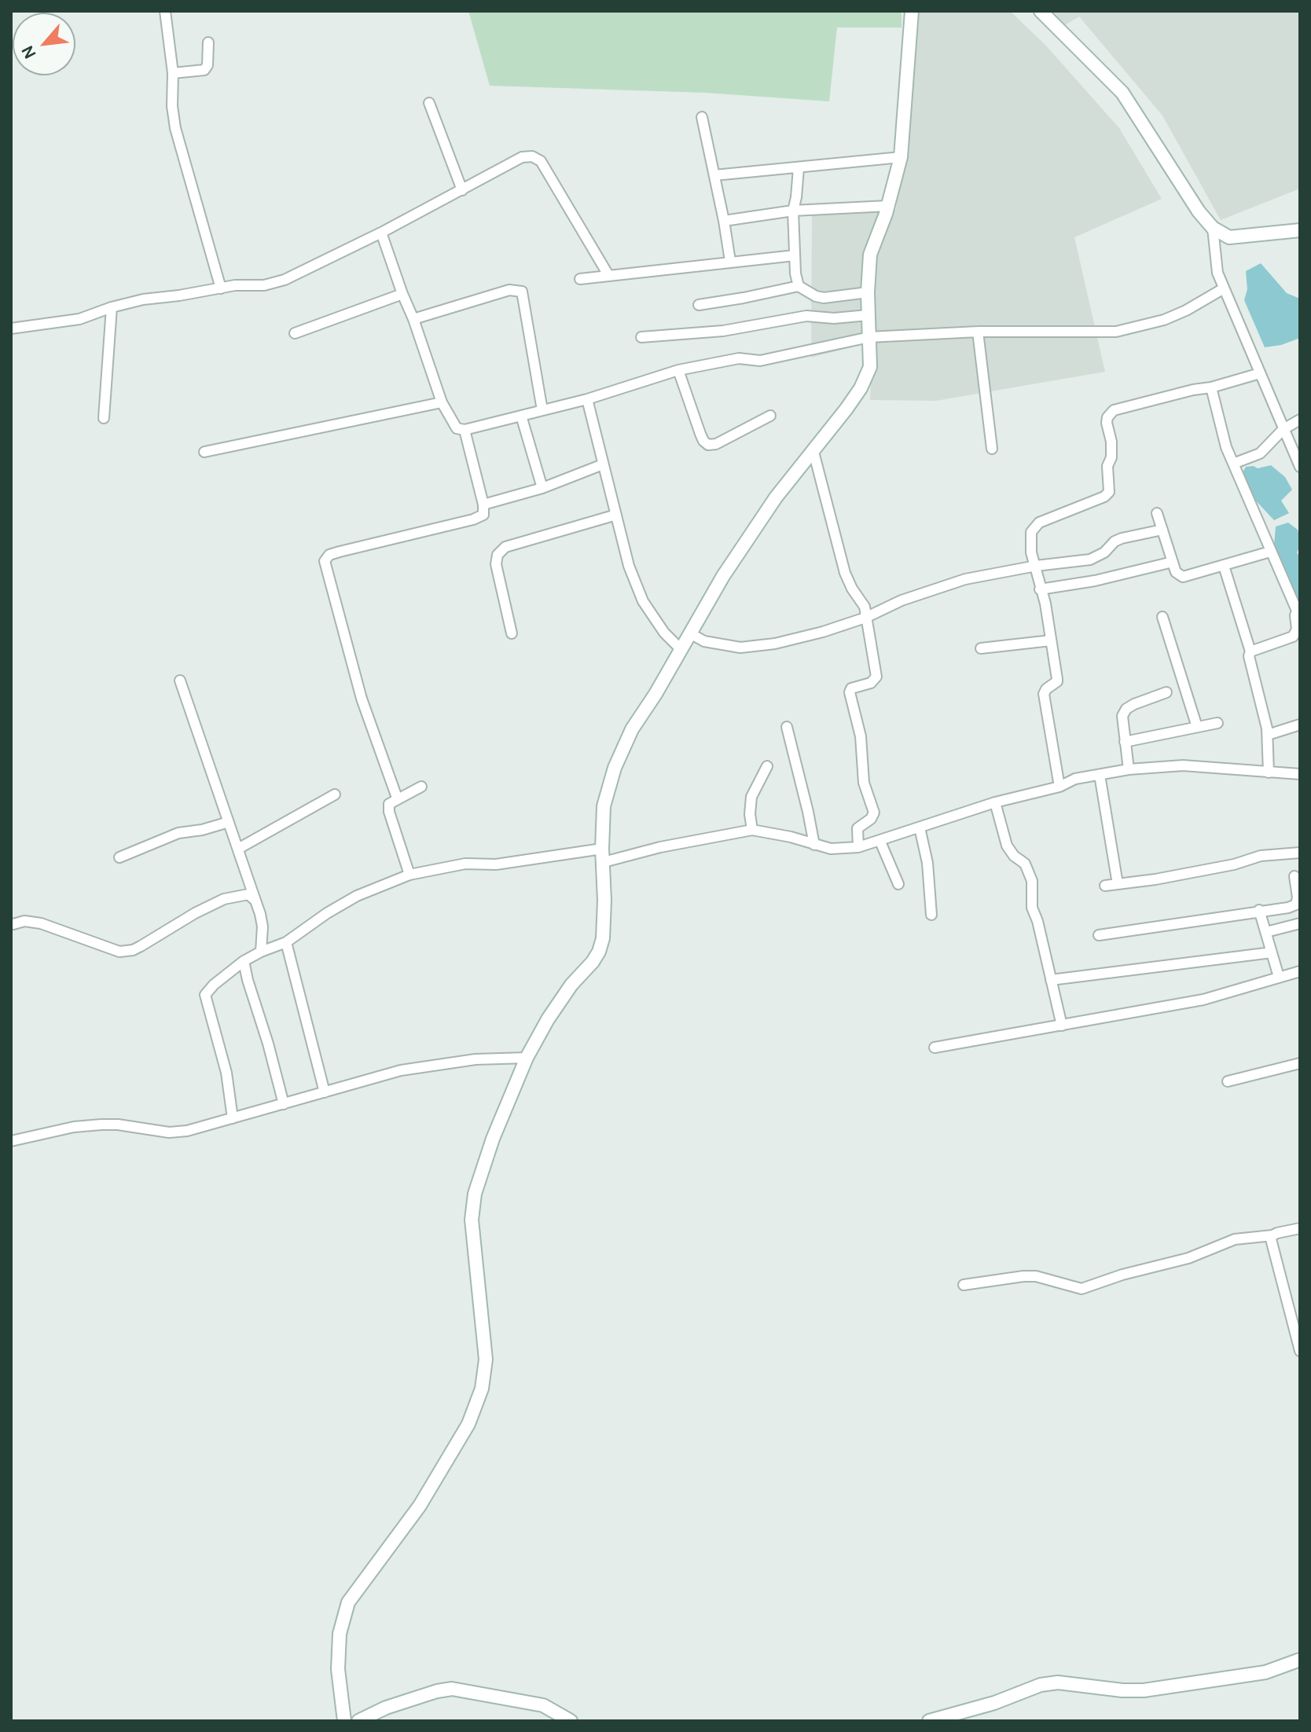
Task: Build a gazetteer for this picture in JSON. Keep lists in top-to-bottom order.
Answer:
{
  "north": "bottom left"
}
